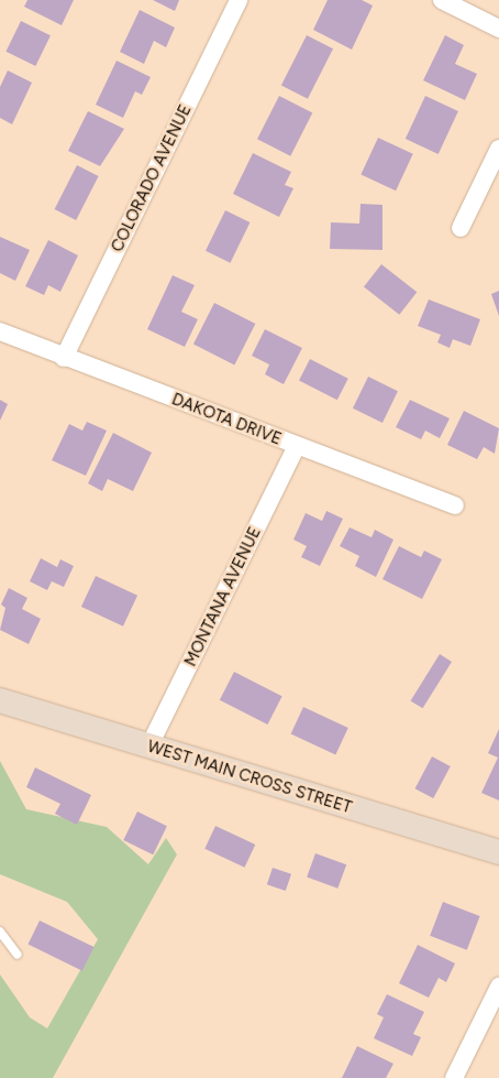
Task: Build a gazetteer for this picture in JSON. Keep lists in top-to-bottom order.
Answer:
{
  "streets": {
    "main road": ["WEST MAIN CROSS STREET"],
    "street": ["COLORADO AVENUE", "DAKOTA DRIVE", "MONTANA AVENUE"]
  },
  "crossings": [
    ["COLORADO AVENUE", "DAKOTA DRIVE"],
    ["DAKOTA DRIVE", "MONTANA AVENUE"],
    ["MONTANA AVENUE", "WEST MAIN CROSS STREET"]
  ]
}
